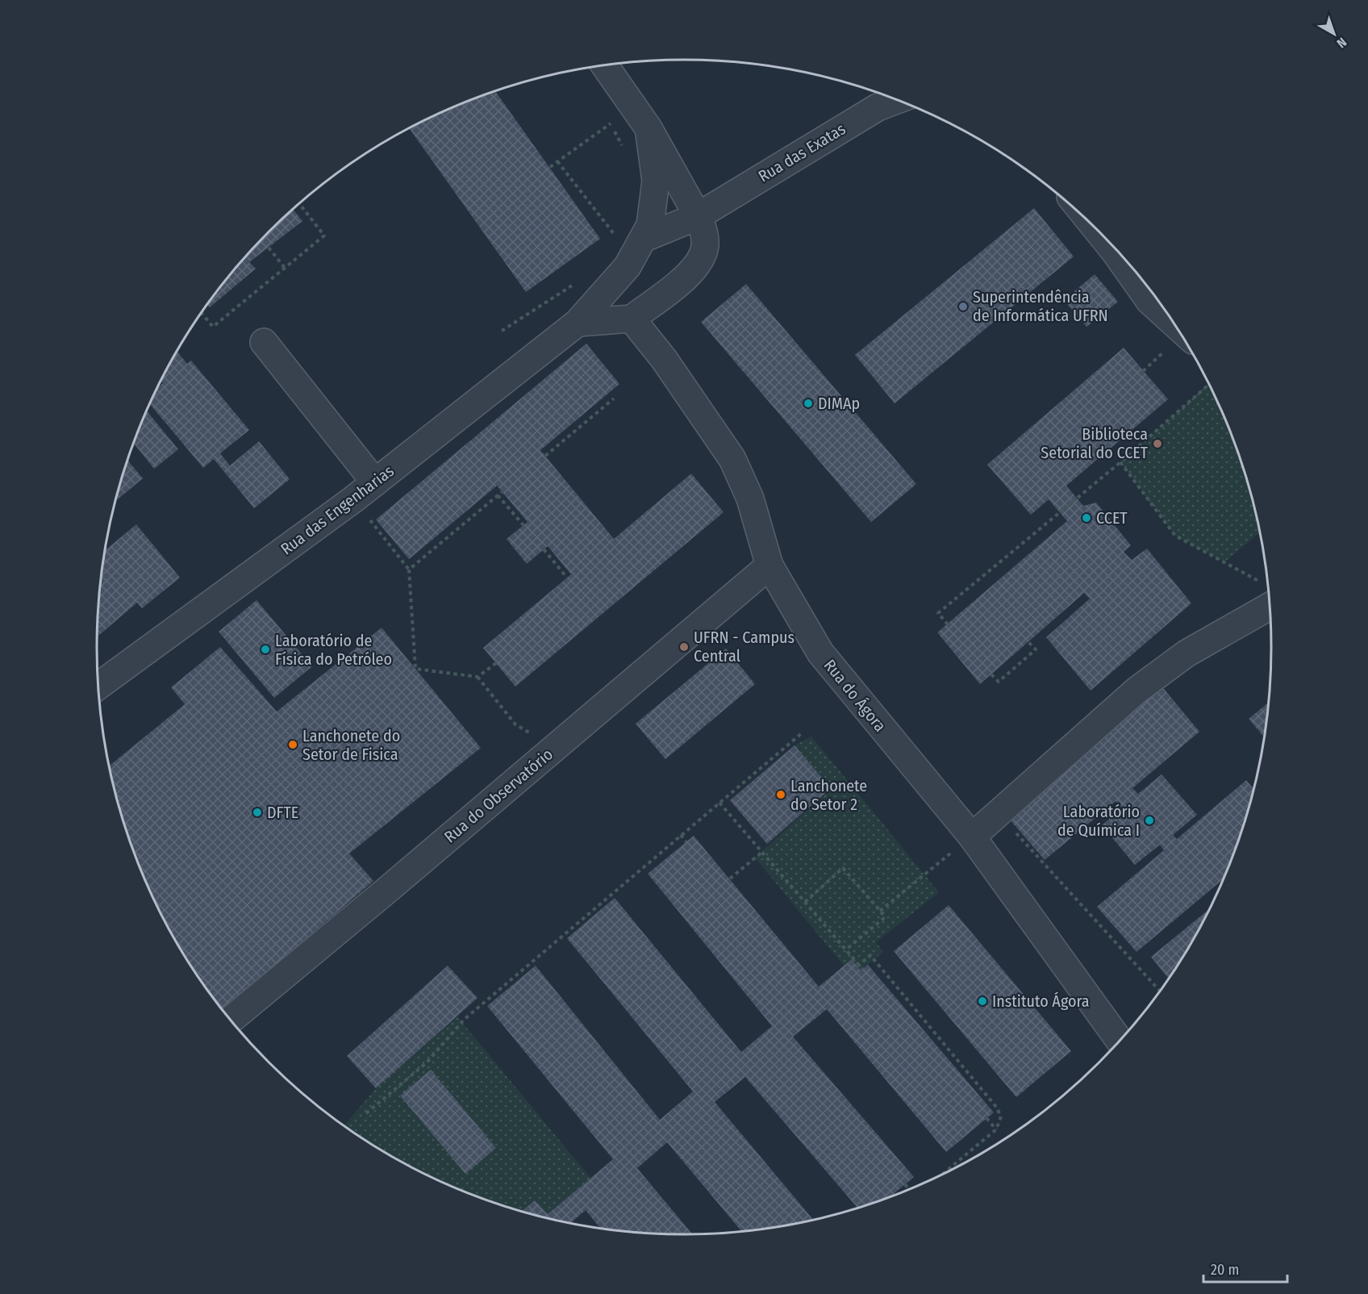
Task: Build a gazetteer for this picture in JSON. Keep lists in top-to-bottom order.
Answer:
{
  "streets": {
    "lane": [
      "Rua das Exatas",
      "Rua das Engenharias",
      "Rua do Ágora",
      "Rua do Observatório"
    ]
  },
  "crossings": [
    ["Rua das Exatas", "Rua das Engenharias"],
    ["Rua do Ágora", "Rua do Observatório"]
  ],
  "places": [
    "Superintendência de Informática UFRN",
    "DIMAp",
    "Biblioteca Setorial do CCET",
    "CCET",
    "UFRN - Campus Central",
    "Laboratório de Física do Petróleo",
    "Lanchonete do Setor de Fisica",
    "Lanchonete do Setor 2",
    "DFTE",
    "Laboratório de Química I",
    "Instituto Ágora"
  ],
  "scale_bar": "20 m",
  "north": "bottom right"
}
